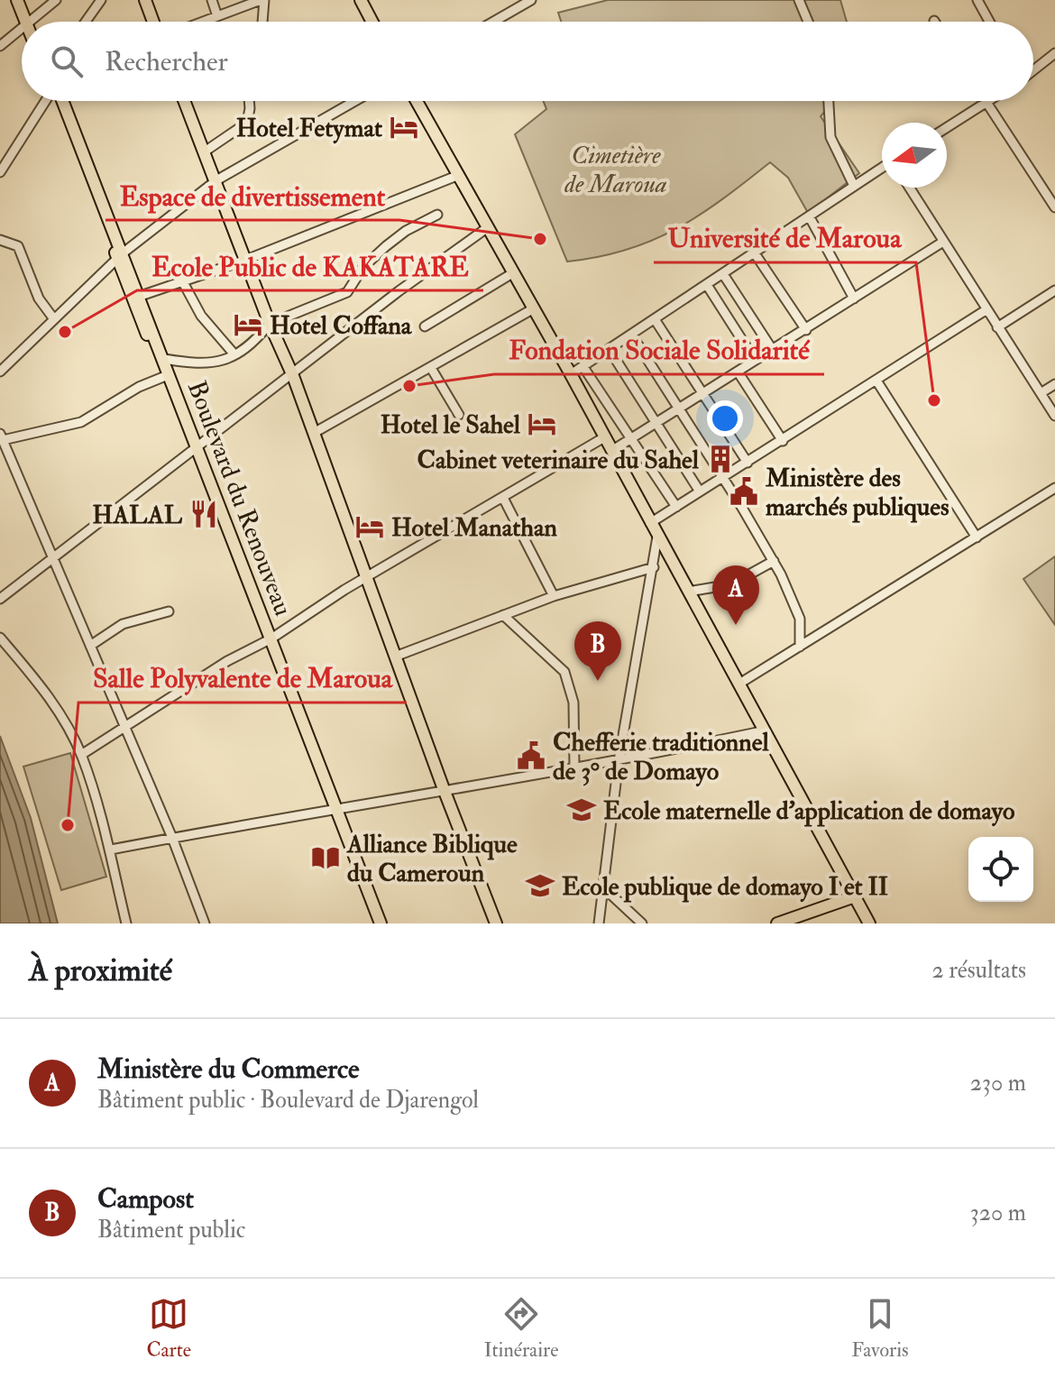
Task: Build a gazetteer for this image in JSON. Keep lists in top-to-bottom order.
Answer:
{
  "streets": {
    "main road": ["Boulevard du Renouveau"]
  },
  "parks": ["Cimetière de Maroua"],
  "places": {
    "hotel": [
      "Hotel Fetymat",
      "Hotel Coffana",
      "Hotel le Sahel",
      "Hotel Manathan"
    ],
    "other": [
      "Espace de divertissement",
      "Ecole Public de KAKATARE",
      "Fondation Sociale Solidarité",
      "Université de Maroua",
      "Salle Polyvalente de Maroua"
    ],
    "building": ["Cabinet veterinaire du Sahel"],
    "public building": ["Ministère des marchés publiques", "Chefferie traditionnel de 3° de Domayo"],
    "restaurant": ["HALAL"],
    "school or university": ["Ecole maternelle d'application de domayo", "Ecole publique de domayo I et II"],
    "library": ["Alliance Biblique du Cameroun"]
  },
  "north": "left",
  "page": {
    "search": "Rechercher",
    "pins": ["A", "B"],
    "heading": ["À proximité", "2 résultats"],
    "list": [
      {
        "mark": "A",
        "name": "Ministère du Commerce",
        "note": "Bâtiment public · Boulevard de Djarengol",
        "value": "230 m"
      },
      {
        "mark": "B",
        "name": "Campost",
        "note": "Bâtiment public",
        "value": "320 m"
      }
    ],
    "nav": ["Carte", "Itinéraire", "Favoris"]
  }
}
